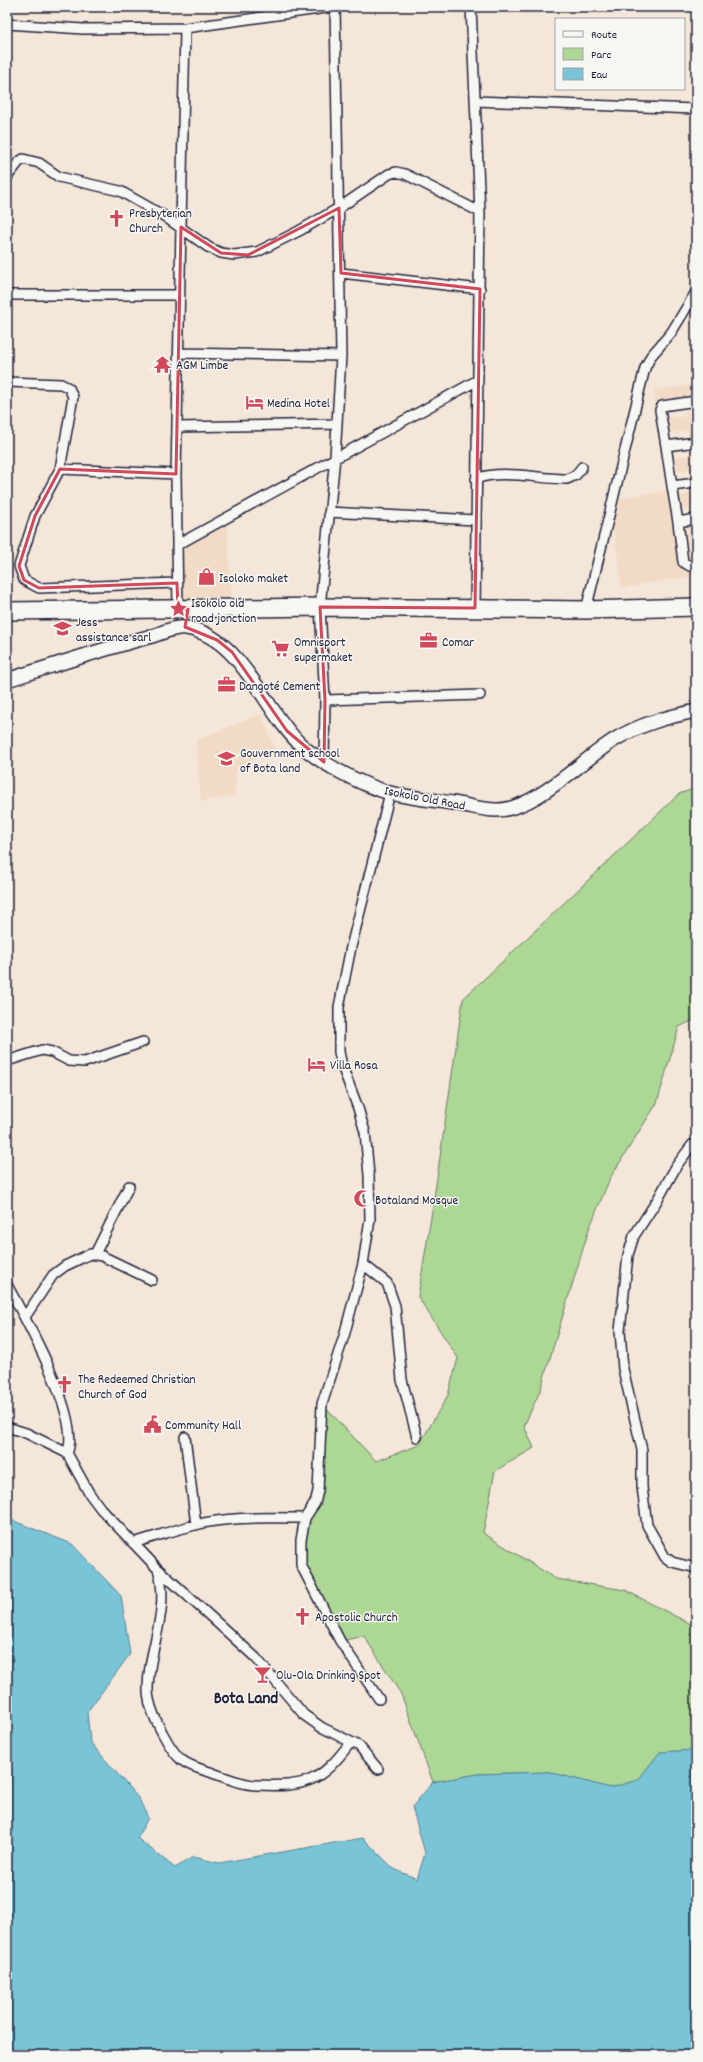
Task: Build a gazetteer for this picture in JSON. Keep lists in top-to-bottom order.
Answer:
{
  "streets": {
    "street": ["Isokolo Old Road"]
  },
  "districts": ["Bota Land"],
  "places": {
    "church": ["Presbyterian Church", "The Redeemed Christian Church of God", "Apostolic Church"],
    "temple": ["AGM Limbe"],
    "hotel": ["Medina Hotel", "Villa Rosa"],
    "shop": ["Isoloko maket"],
    "place": ["Isokolo old road jonction"],
    "school or university": ["Jess assistance sarl", "Gouvernment school of Bota land"],
    "office": ["Comar", "Dangoté Cement"],
    "supermarket": ["Omnisport supermaket"],
    "mosque": ["Botaland Mosque"],
    "public building": ["Community Hall"],
    "bar": ["Olu-Ola Drinking Spot"]
  },
  "legend": ["Route", "Parc", "Eau"]
}
